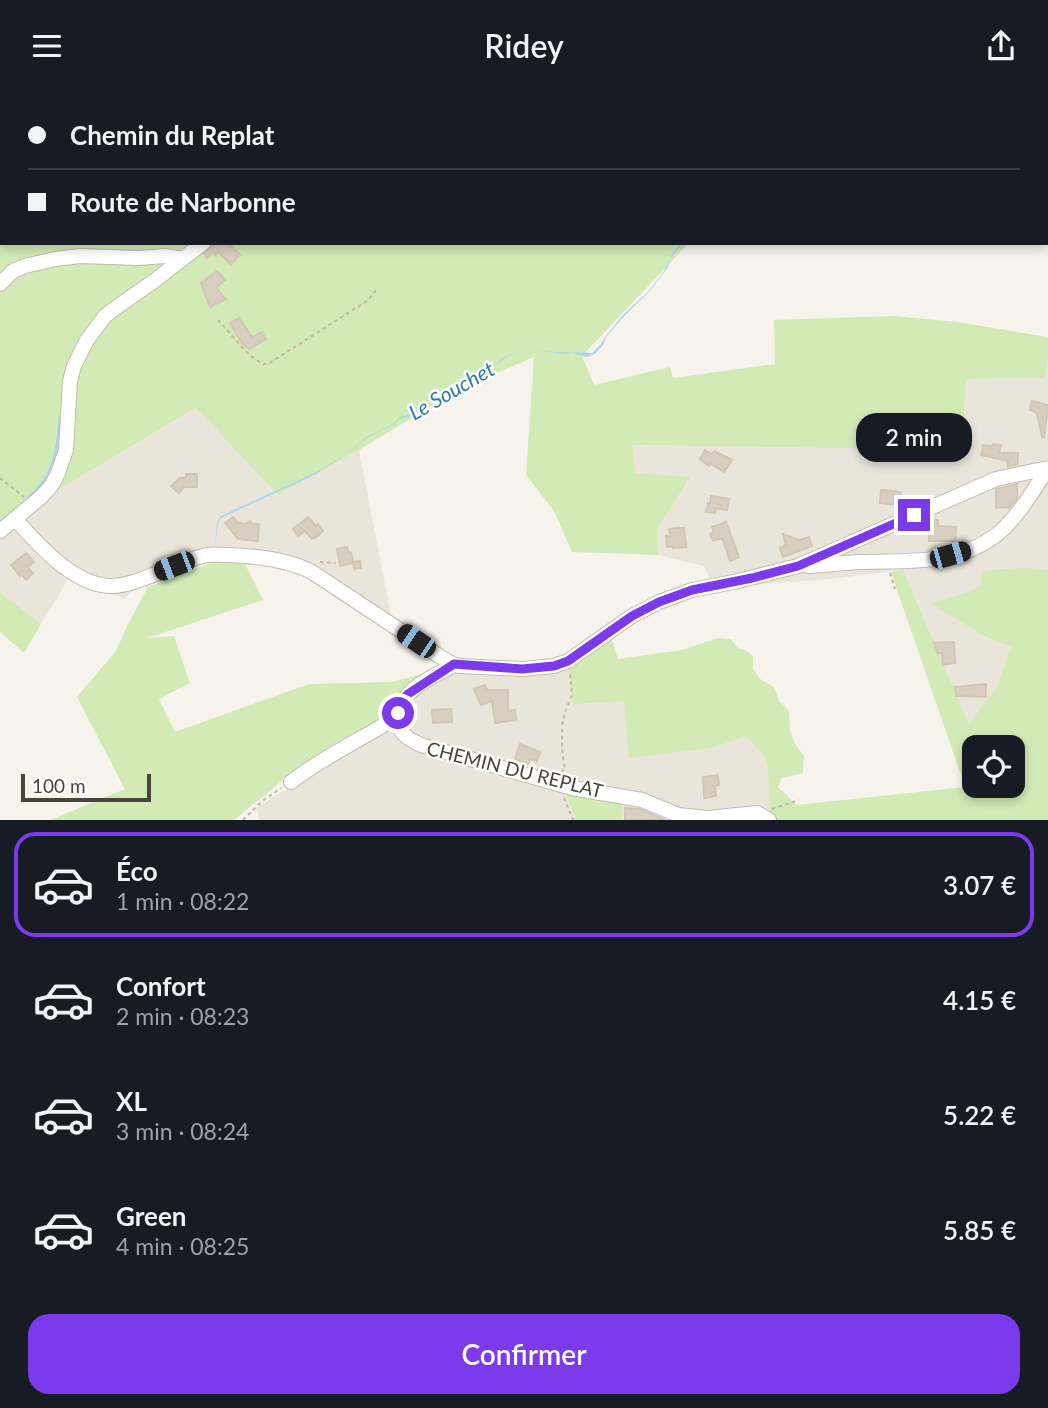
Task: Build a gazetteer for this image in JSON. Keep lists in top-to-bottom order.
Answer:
{
  "streets": {
    "street": ["CHEMIN DU REPLAT"]
  },
  "water": ["Le Souchet"],
  "scale_bar": "100 m",
  "page": {
    "header": "Ridey",
    "banner": ["Chemin du Replat", "Route de Narbonne"],
    "bubble": "2 min",
    "scale": "100 m",
    "list": [
      {
        "name": "Éco",
        "note": "1 min · 08:22",
        "value": "3.07 €"
      },
      {
        "name": "Confort",
        "note": "2 min · 08:23",
        "value": "4.15 €"
      },
      {
        "name": "XL",
        "note": "3 min · 08:24",
        "value": "5.22 €"
      },
      {
        "name": "Green",
        "note": "4 min · 08:25",
        "value": "5.85 €"
      }
    ],
    "buttons": "Confirmer"
  }
}
